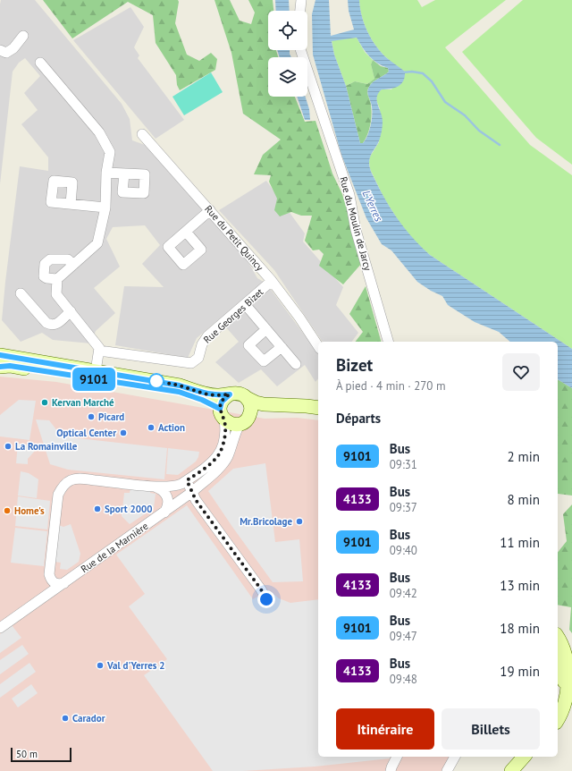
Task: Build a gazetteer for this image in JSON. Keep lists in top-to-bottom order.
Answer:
{
  "streets": {
    "street": [
      "Rue du Moulin de Jarcy",
      "Rue du Petit Quincy",
      "Rue Georges Bizet",
      "Rue de la Marnière"
    ]
  },
  "crossings": [
    ["Rue du Petit Quincy", "Rue Georges Bizet"]
  ],
  "water": ["L'Yerres"],
  "places": [
    "Kervan Marché",
    "Picard",
    "Action",
    "Optical Center",
    "La Romainville",
    "Sport 2000",
    "Home's",
    "Mr.Bricolage",
    "Val d'Yerres 2",
    "Carador"
  ],
  "lines": ["bus line 9101"],
  "scale_bar": "50 m",
  "page": {
    "on_map": "9101",
    "heading": [
      ["Bizet", "À pied · 4 min · 270 m"],
      "Départs"
    ],
    "list": [
      {
        "mark": "9101",
        "name": "Bus",
        "note": "09:31",
        "value": "2 min"
      },
      {
        "mark": "4133",
        "name": "Bus",
        "note": "09:37",
        "value": "8 min"
      },
      {
        "mark": "9101",
        "name": "Bus",
        "note": "09:40",
        "value": "11 min"
      },
      {
        "mark": "4133",
        "name": "Bus",
        "note": "09:42",
        "value": "13 min"
      },
      {
        "mark": "9101",
        "name": "Bus",
        "note": "09:47",
        "value": "18 min"
      },
      {
        "mark": "4133",
        "name": "Bus",
        "note": "09:48",
        "value": "19 min"
      }
    ],
    "buttons": ["Itinéraire", "Billets"],
    "scale": "50 m"
  }
}
